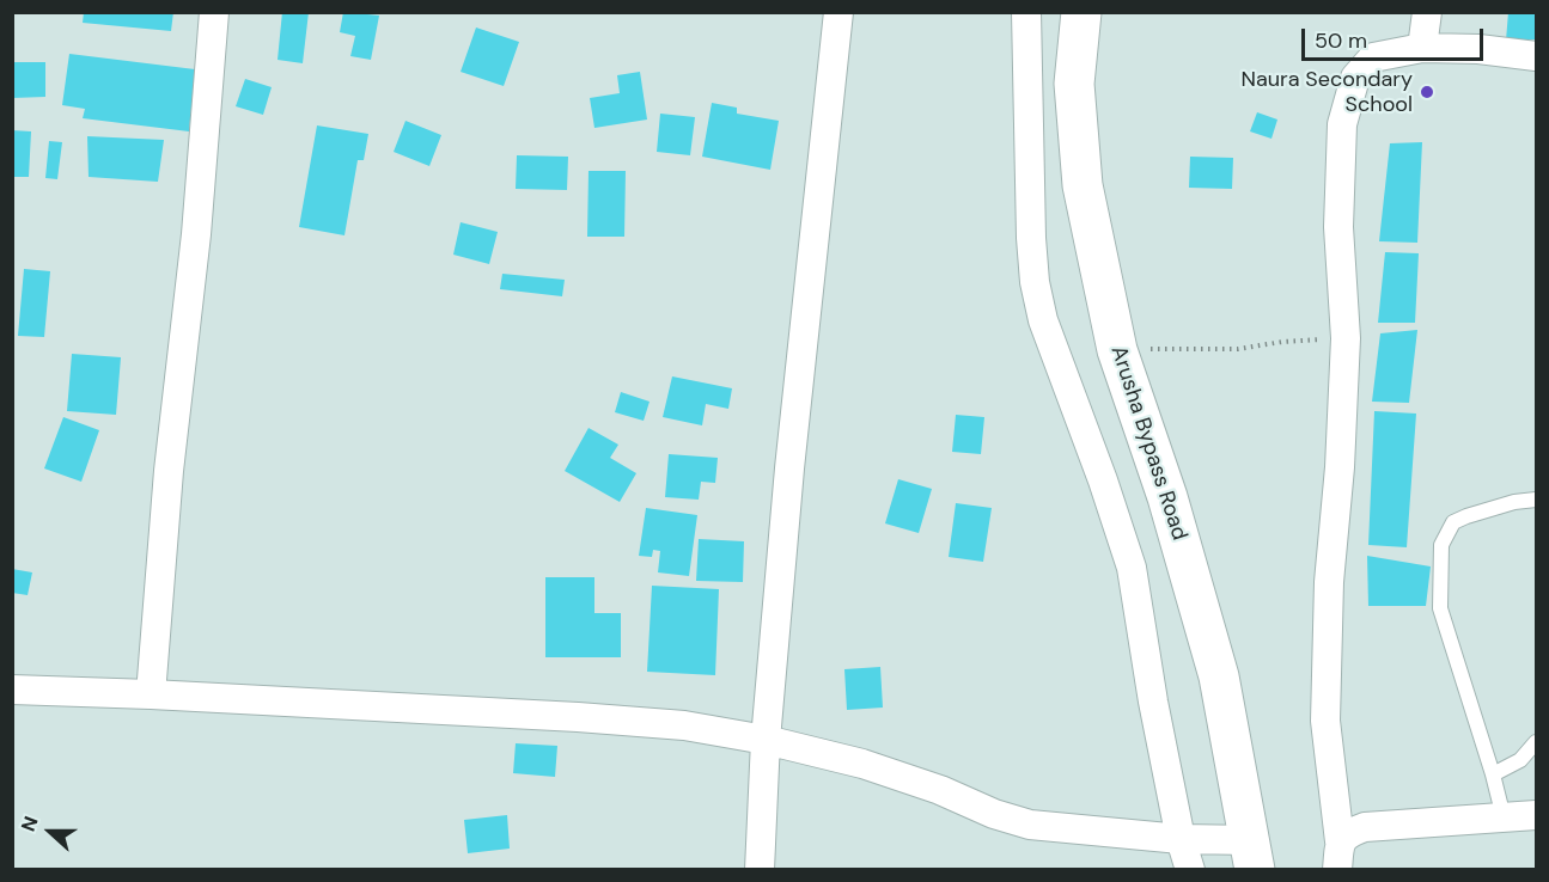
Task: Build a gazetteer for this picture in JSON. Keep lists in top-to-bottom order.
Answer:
{
  "streets": {
    "main road": ["Arusha Bypass Road"]
  },
  "places": ["Naura Secondary School"],
  "scale_bar": "50 m",
  "north": "left"
}
